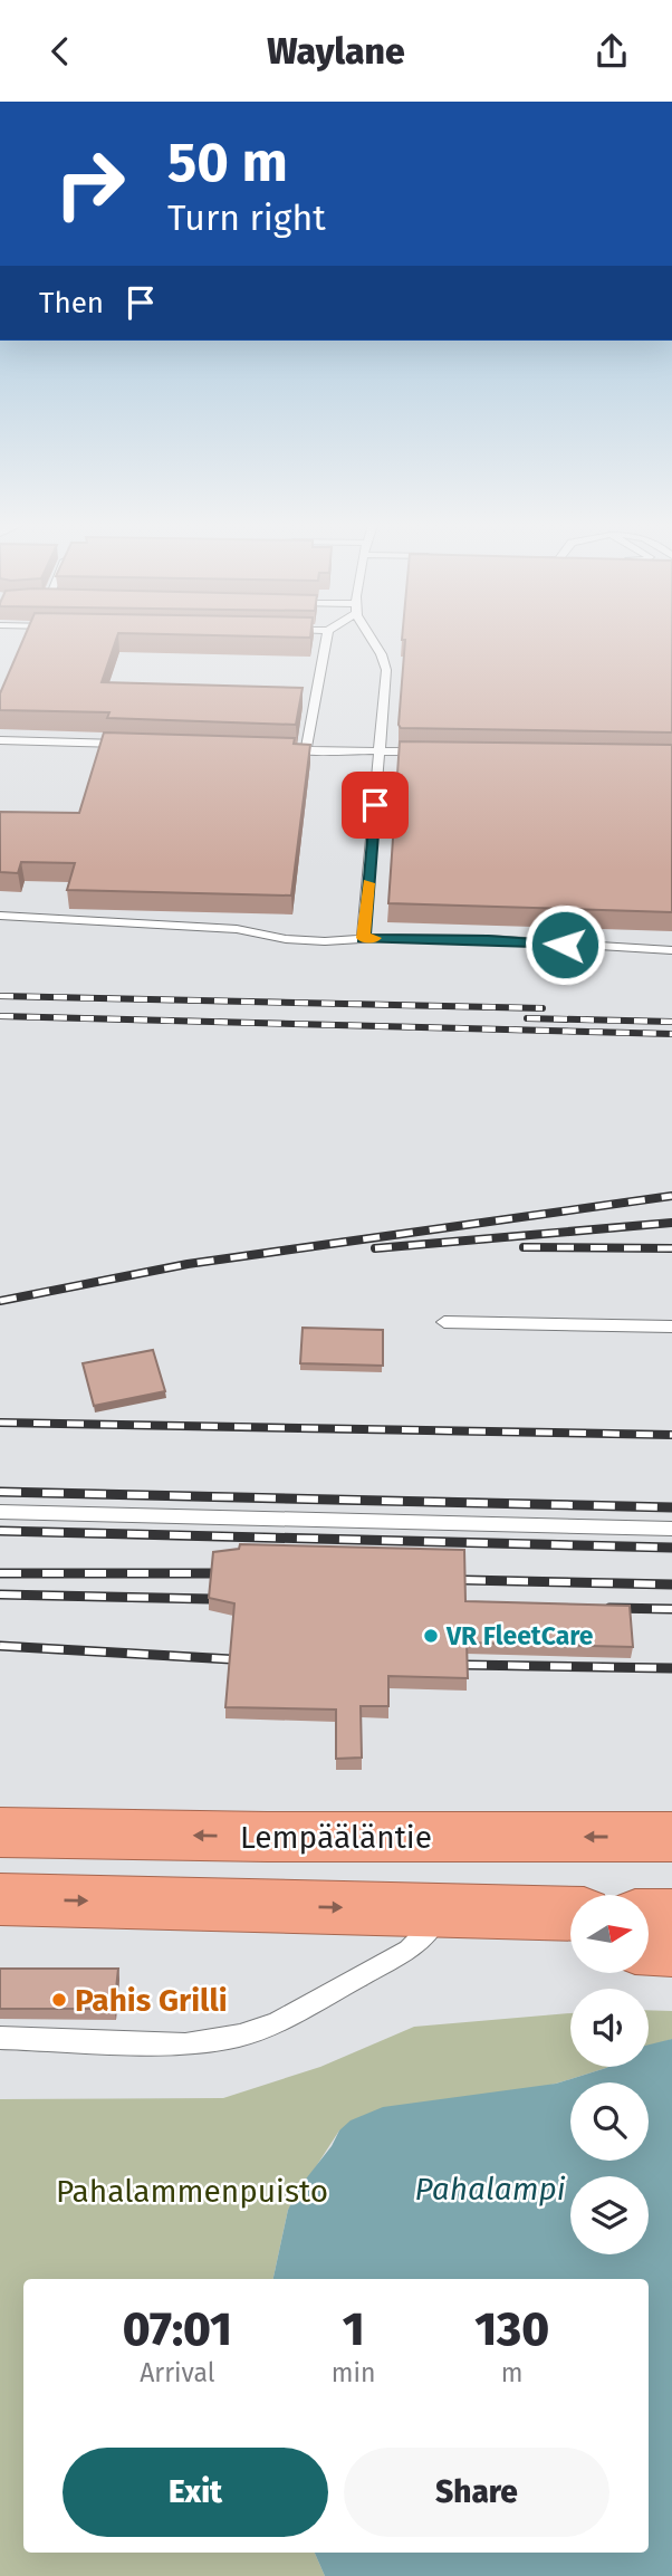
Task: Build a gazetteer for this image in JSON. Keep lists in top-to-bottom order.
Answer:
{
  "streets": {
    "highway": ["Lempääläntie"]
  },
  "water": ["Pahalampi"],
  "parks": ["Pahalammenpuisto"],
  "places": ["VR FleetCare", "Pahis Grilli"],
  "north": "right",
  "page": {
    "header": "Waylane",
    "turn": ["50 m", "Turn right"],
    "then": "Then",
    "eta": [
      "07:01",
      "Arrival",
      "1",
      "min",
      "130",
      "m"
    ],
    "buttons": ["Exit", "Share"]
  }
}
